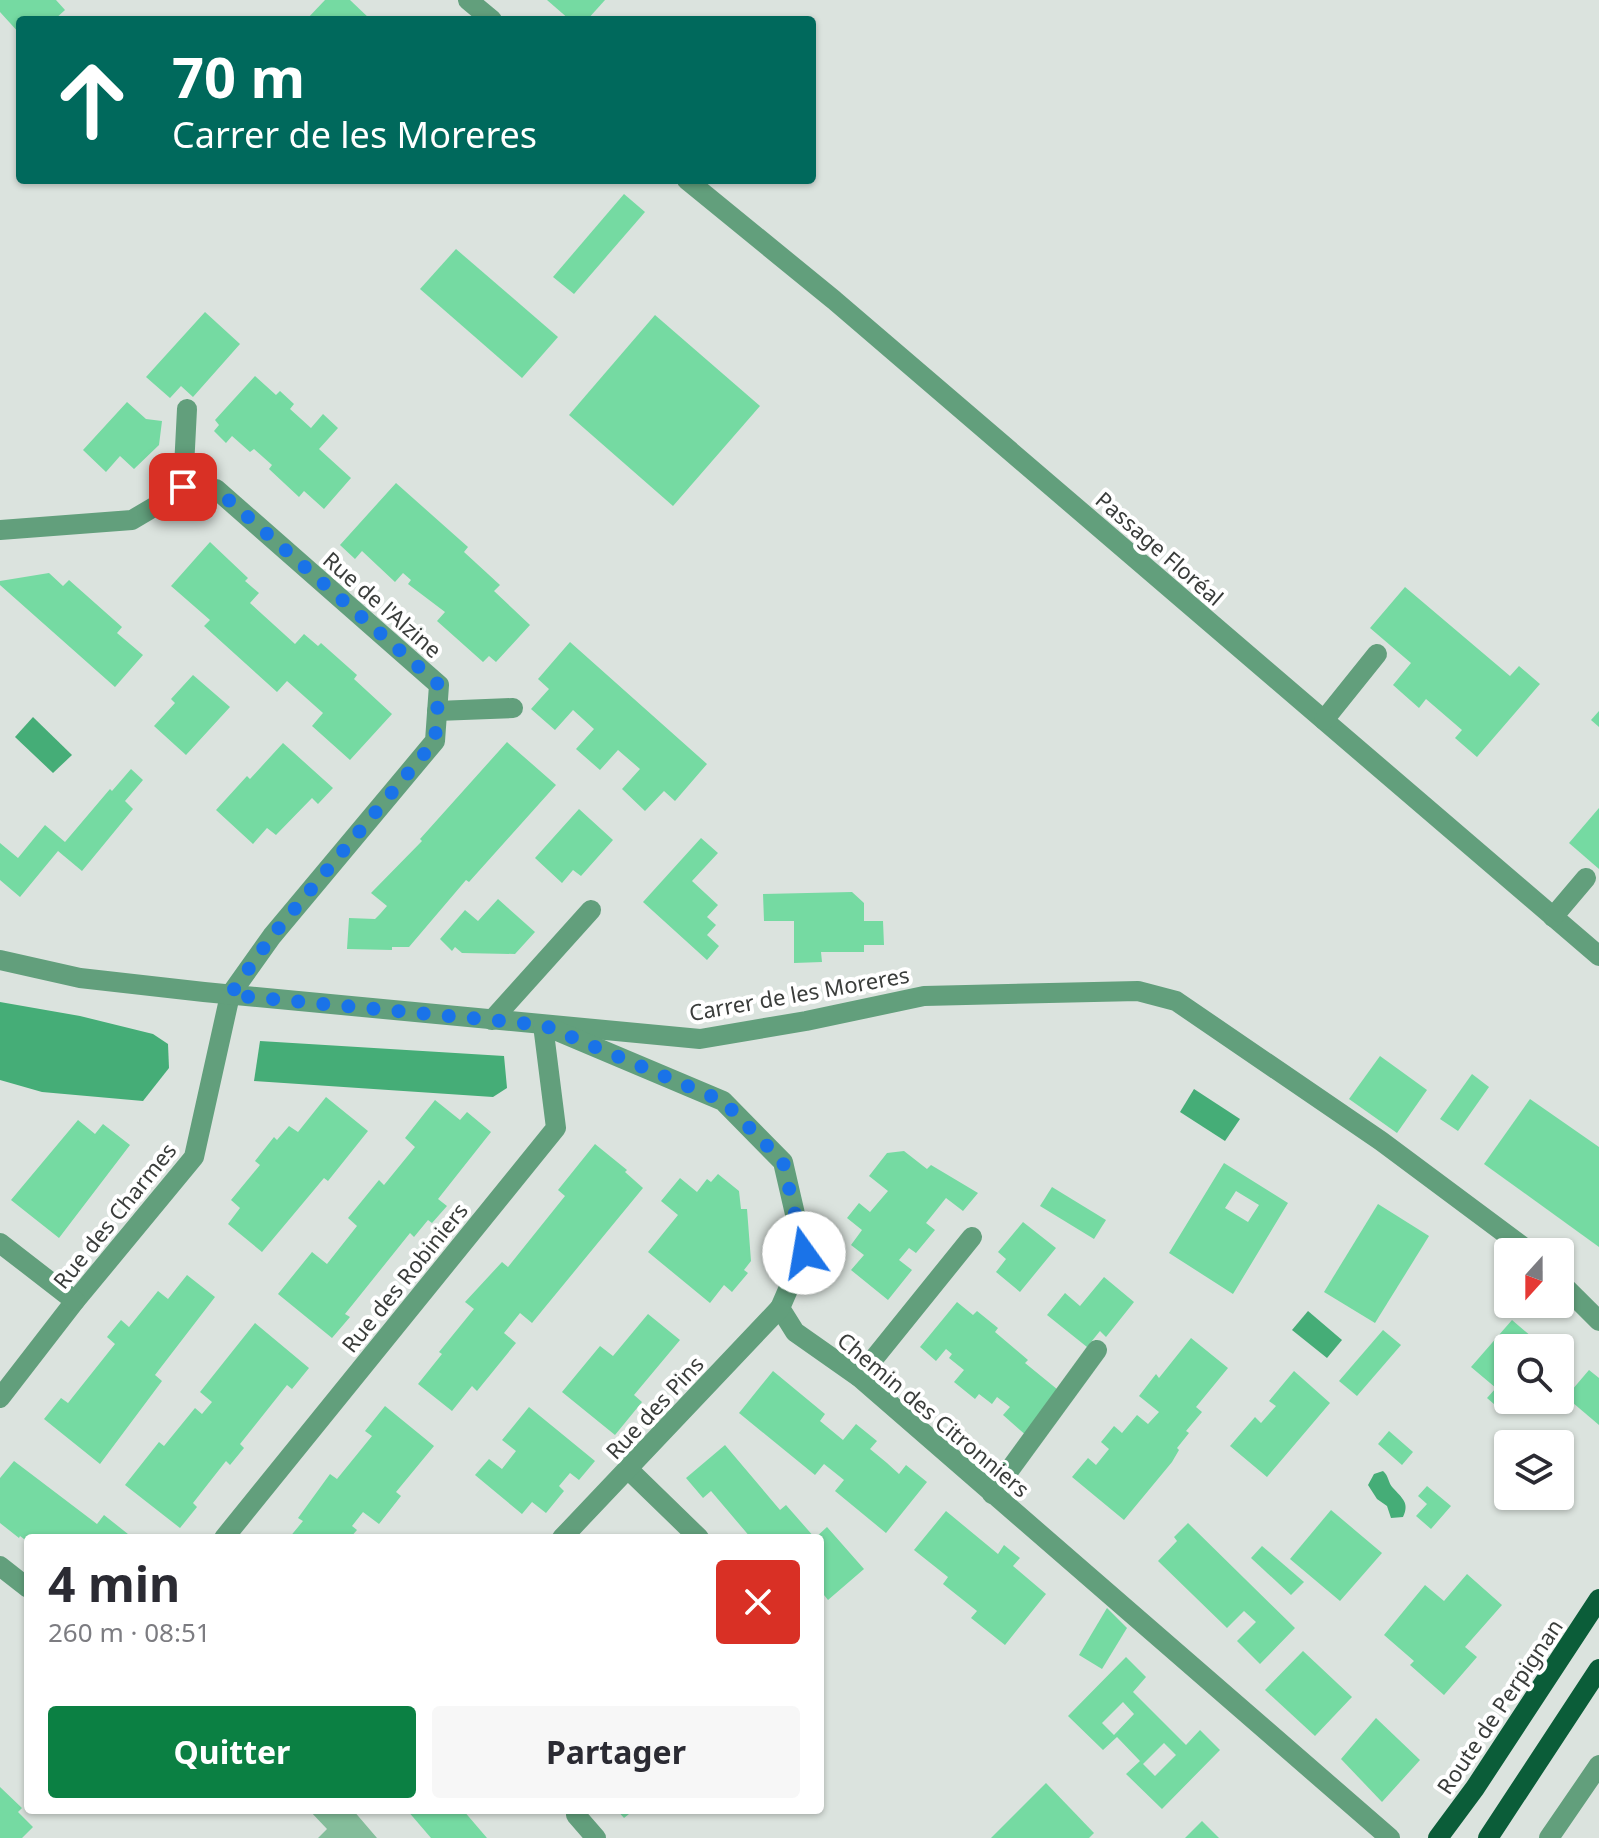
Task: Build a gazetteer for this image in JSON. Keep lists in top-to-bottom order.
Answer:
{
  "streets": {
    "main road": ["Route de Perpignan"],
    "street": [
      "Passage Floréal",
      "Rue de l'Alzine",
      "Carrer de les Moreres",
      "Rue des Charmes",
      "Rue des Robiniers",
      "Rue des Pins",
      "Chemin des Citronniers"
    ]
  },
  "crossings": [
    ["Rue de l'Alzine", "Carrer de les Moreres"],
    ["Rue de l'Alzine", "Rue des Charmes"],
    ["Carrer de les Moreres", "Rue des Charmes"],
    ["Carrer de les Moreres", "Rue des Robiniers"],
    ["Rue des Pins", "Chemin des Citronniers"]
  ],
  "north": "bottom",
  "page": {
    "turn": ["70 m", "Carrer de les Moreres"],
    "heading": ["4 min", "260 m · 08:51"],
    "buttons": ["Quitter", "Partager"]
  }
}
